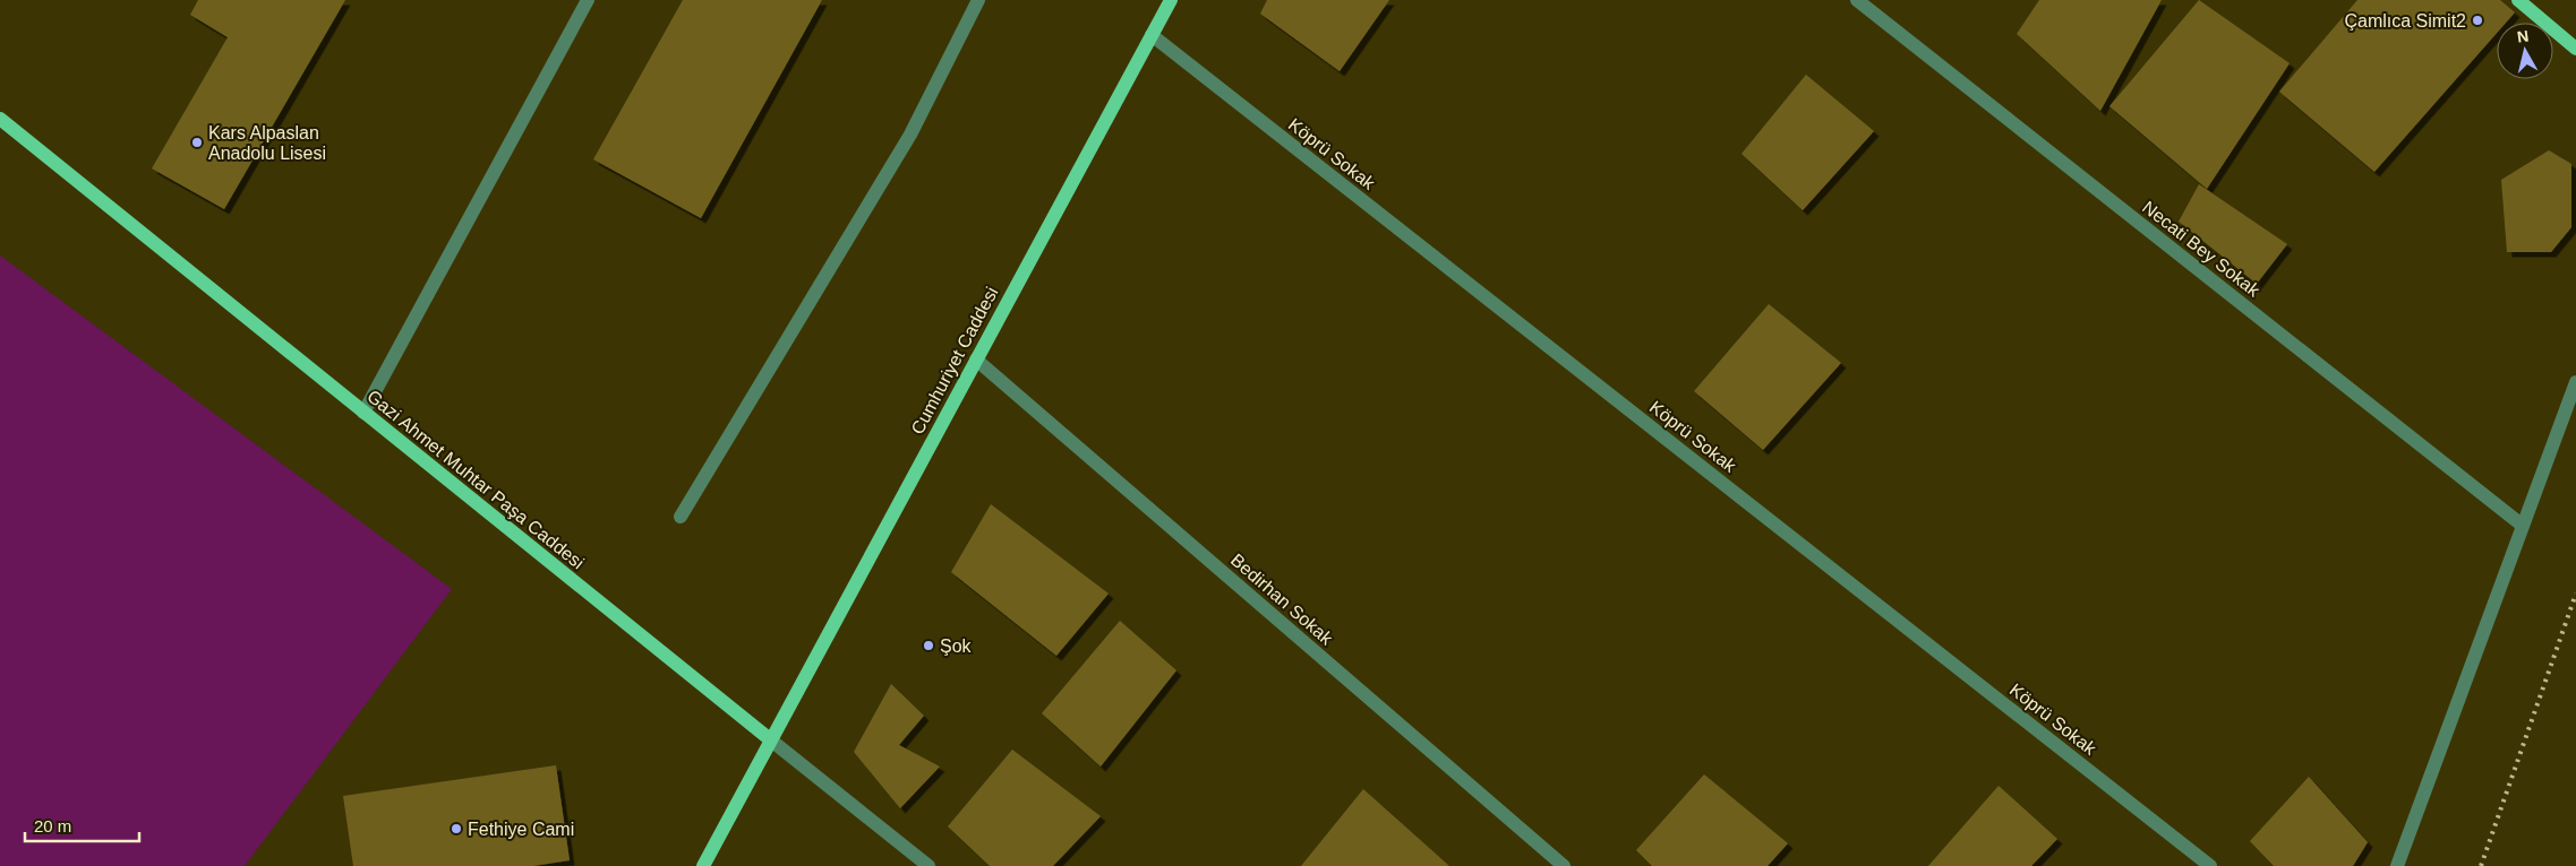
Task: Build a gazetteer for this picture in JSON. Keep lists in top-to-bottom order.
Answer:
{
  "streets": {
    "main road": ["Cumhuriyet Caddesi", "Gazi Ahmet Muhtar Paşa Caddesi"],
    "street": ["Köprü Sokak", "Necati Bey Sokak", "Bedirhan Sokak"]
  },
  "crossings": [
    ["Köprü Sokak", "Cumhuriyet Caddesi"],
    ["Cumhuriyet Caddesi", "Gazi Ahmet Muhtar Paşa Caddesi"],
    ["Cumhuriyet Caddesi", "Bedirhan Sokak"]
  ],
  "places": [
    "Çamlıca Simit2",
    "Kars Alpaslan Anadolu Lisesi",
    "Şok",
    "Fethiye Cami"
  ],
  "scale_bar": "20 m",
  "north": "top"
}
